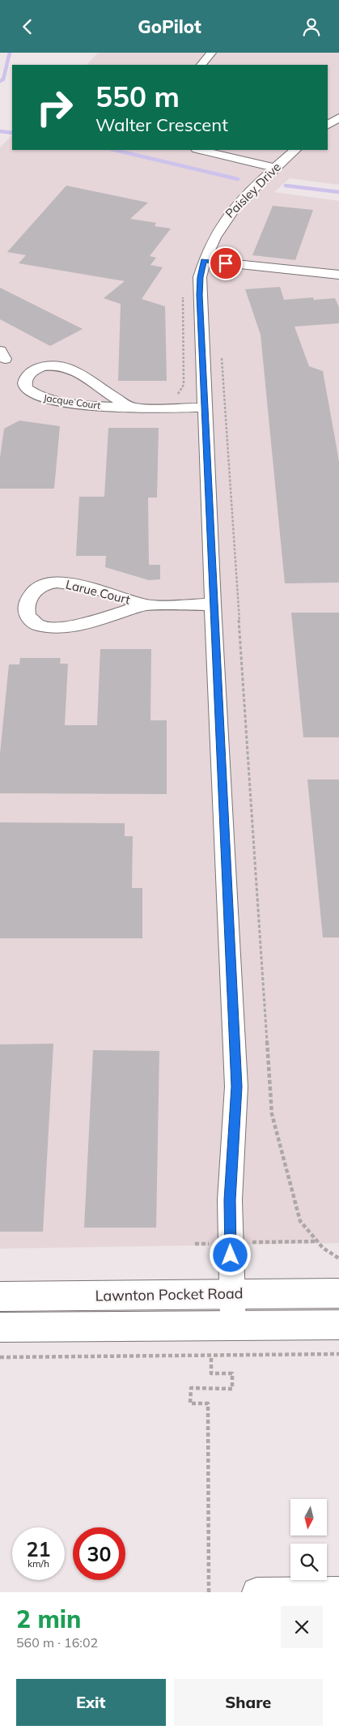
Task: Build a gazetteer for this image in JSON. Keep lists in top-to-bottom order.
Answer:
{
  "streets": {
    "main road": ["Lawnton Pocket Road"],
    "street": ["Paisley Drive", "Jacque Court", "Larue Court"]
  },
  "crossings": [
    ["Paisley Drive", "Jacque Court"],
    ["Paisley Drive", "Larue Court"],
    ["Paisley Drive", "Lawnton Pocket Road"]
  ],
  "north": "bottom",
  "page": {
    "header": "GoPilot",
    "turn": ["550 m", "Walter Crescent"],
    "speed": "21 km/h",
    "limit": "30",
    "heading": ["2 min", "560 m · 16:02"],
    "buttons": ["Exit", "Share"]
  }
}
